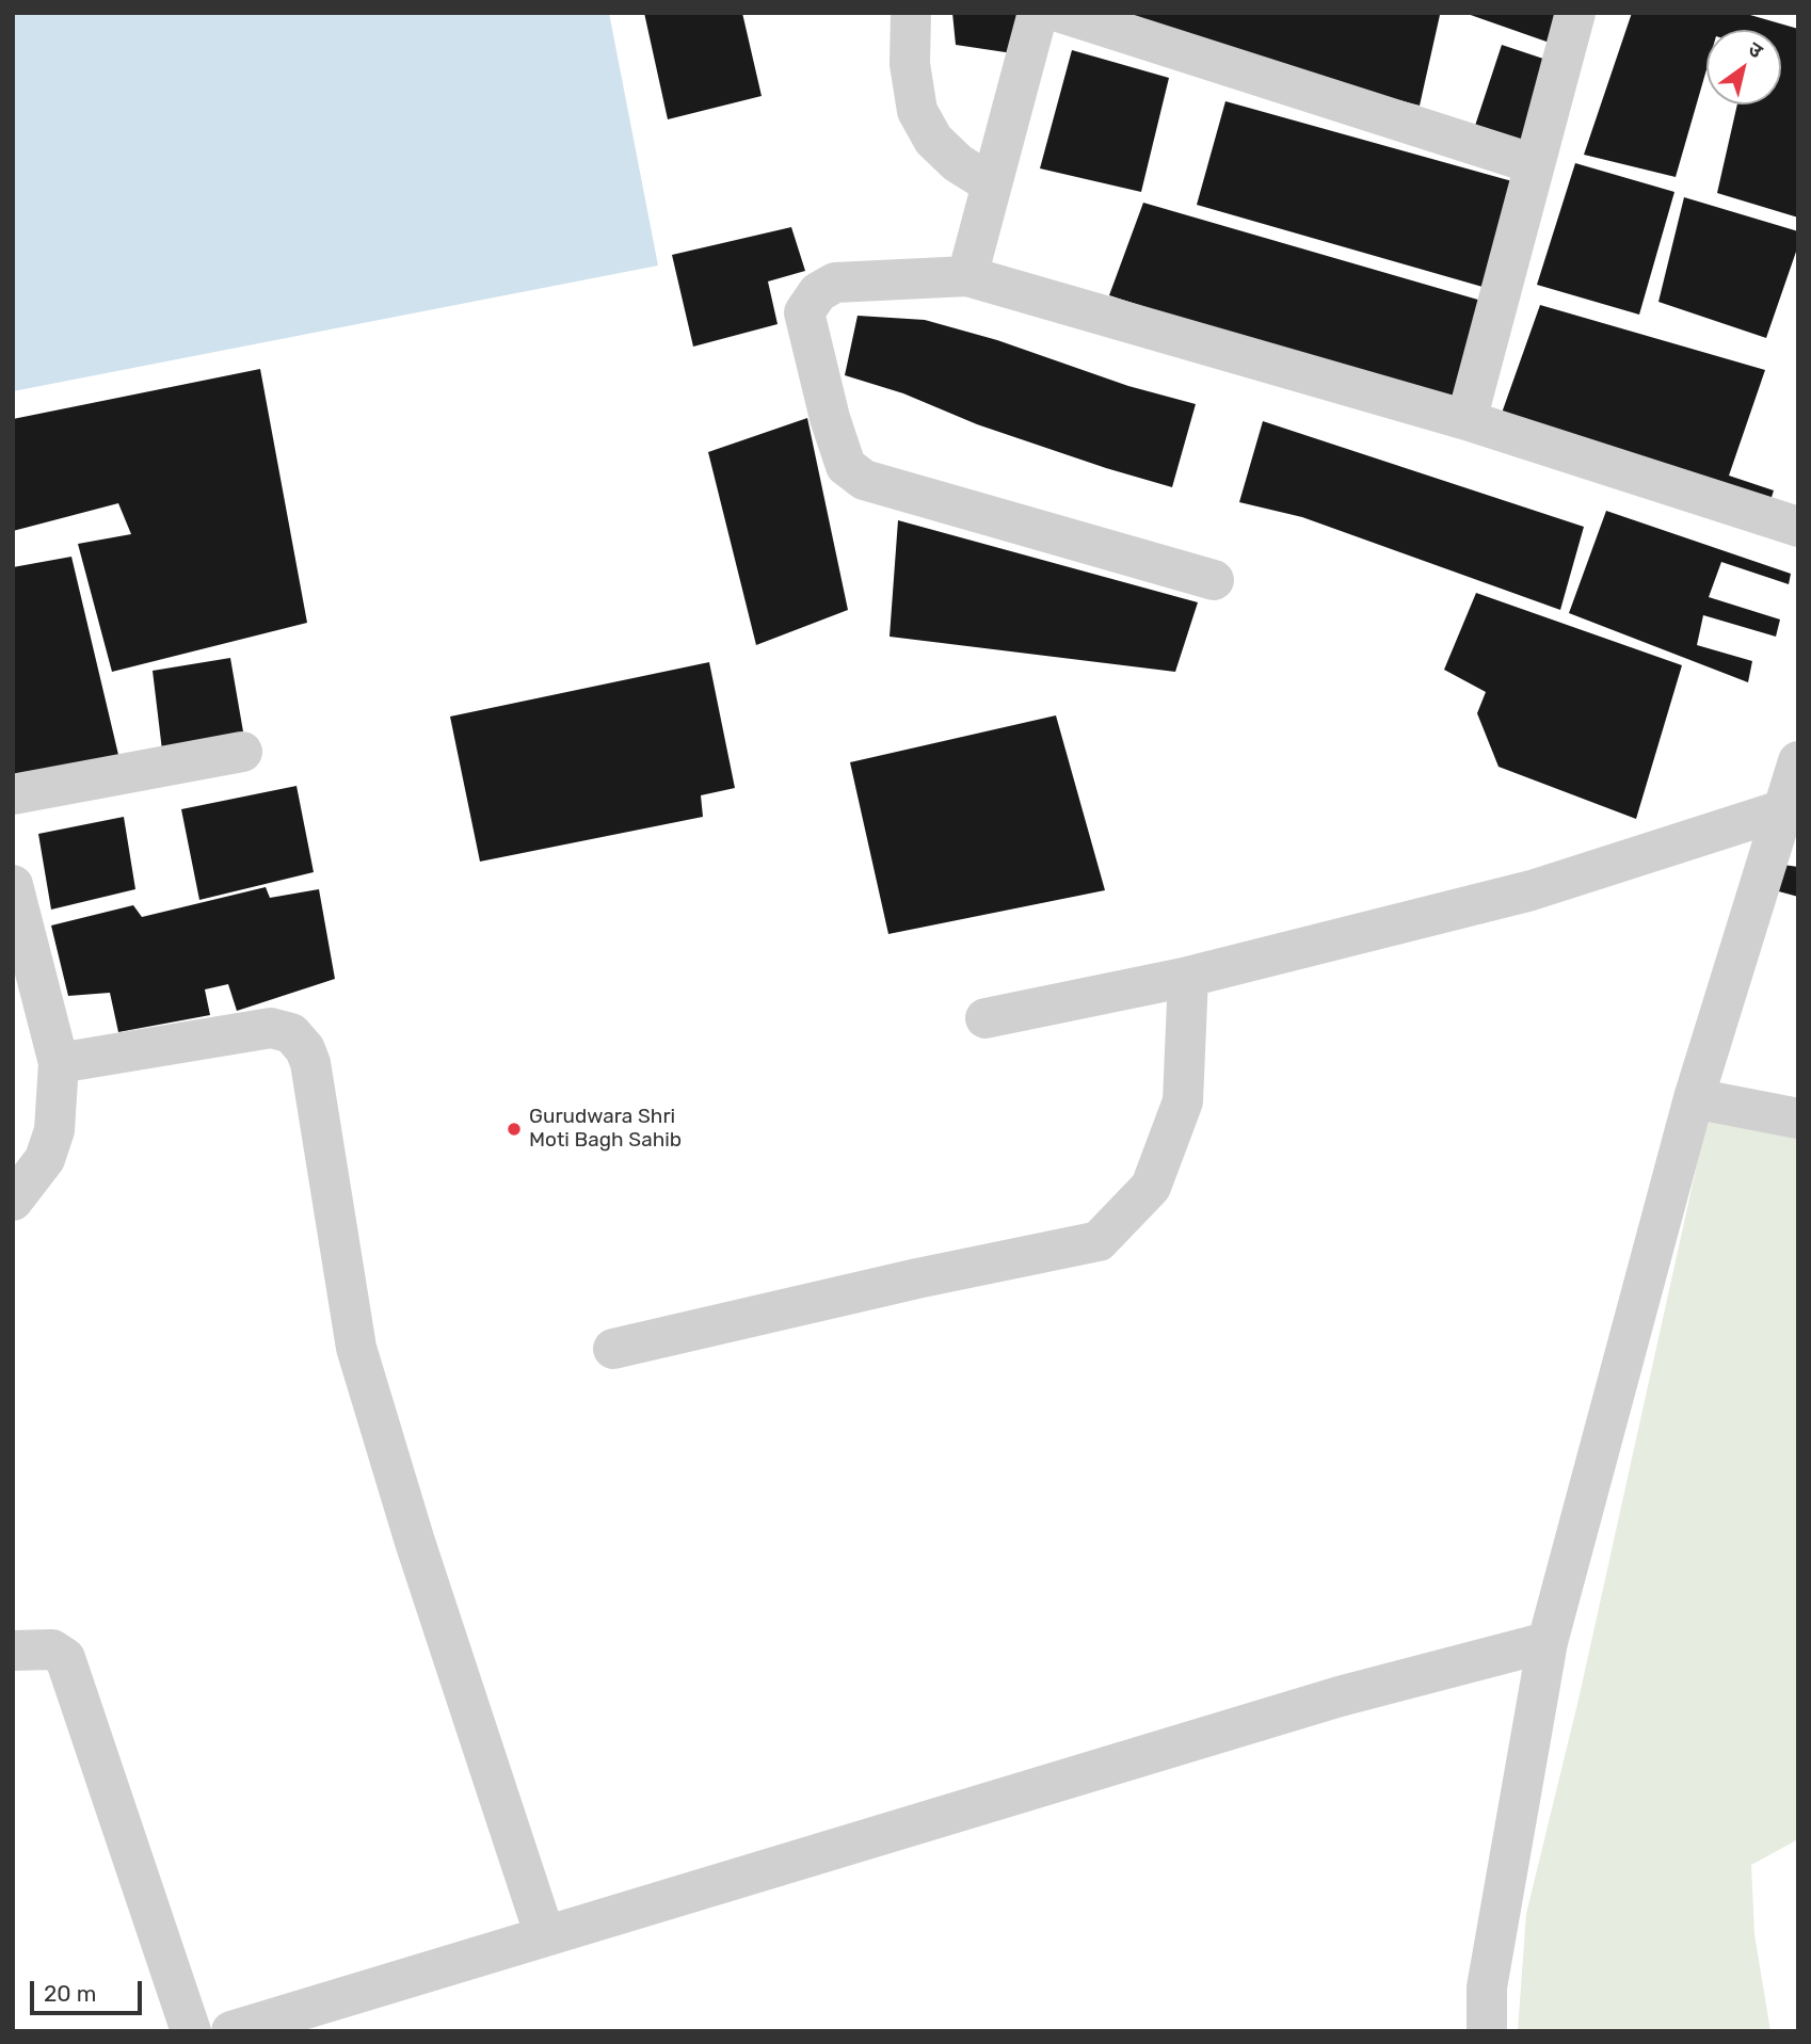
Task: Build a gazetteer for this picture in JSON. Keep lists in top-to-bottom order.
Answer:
{
  "places": ["Gurudwara Shri Moti Bagh Sahib"],
  "scale_bar": "20 m",
  "north": "top right"
}
